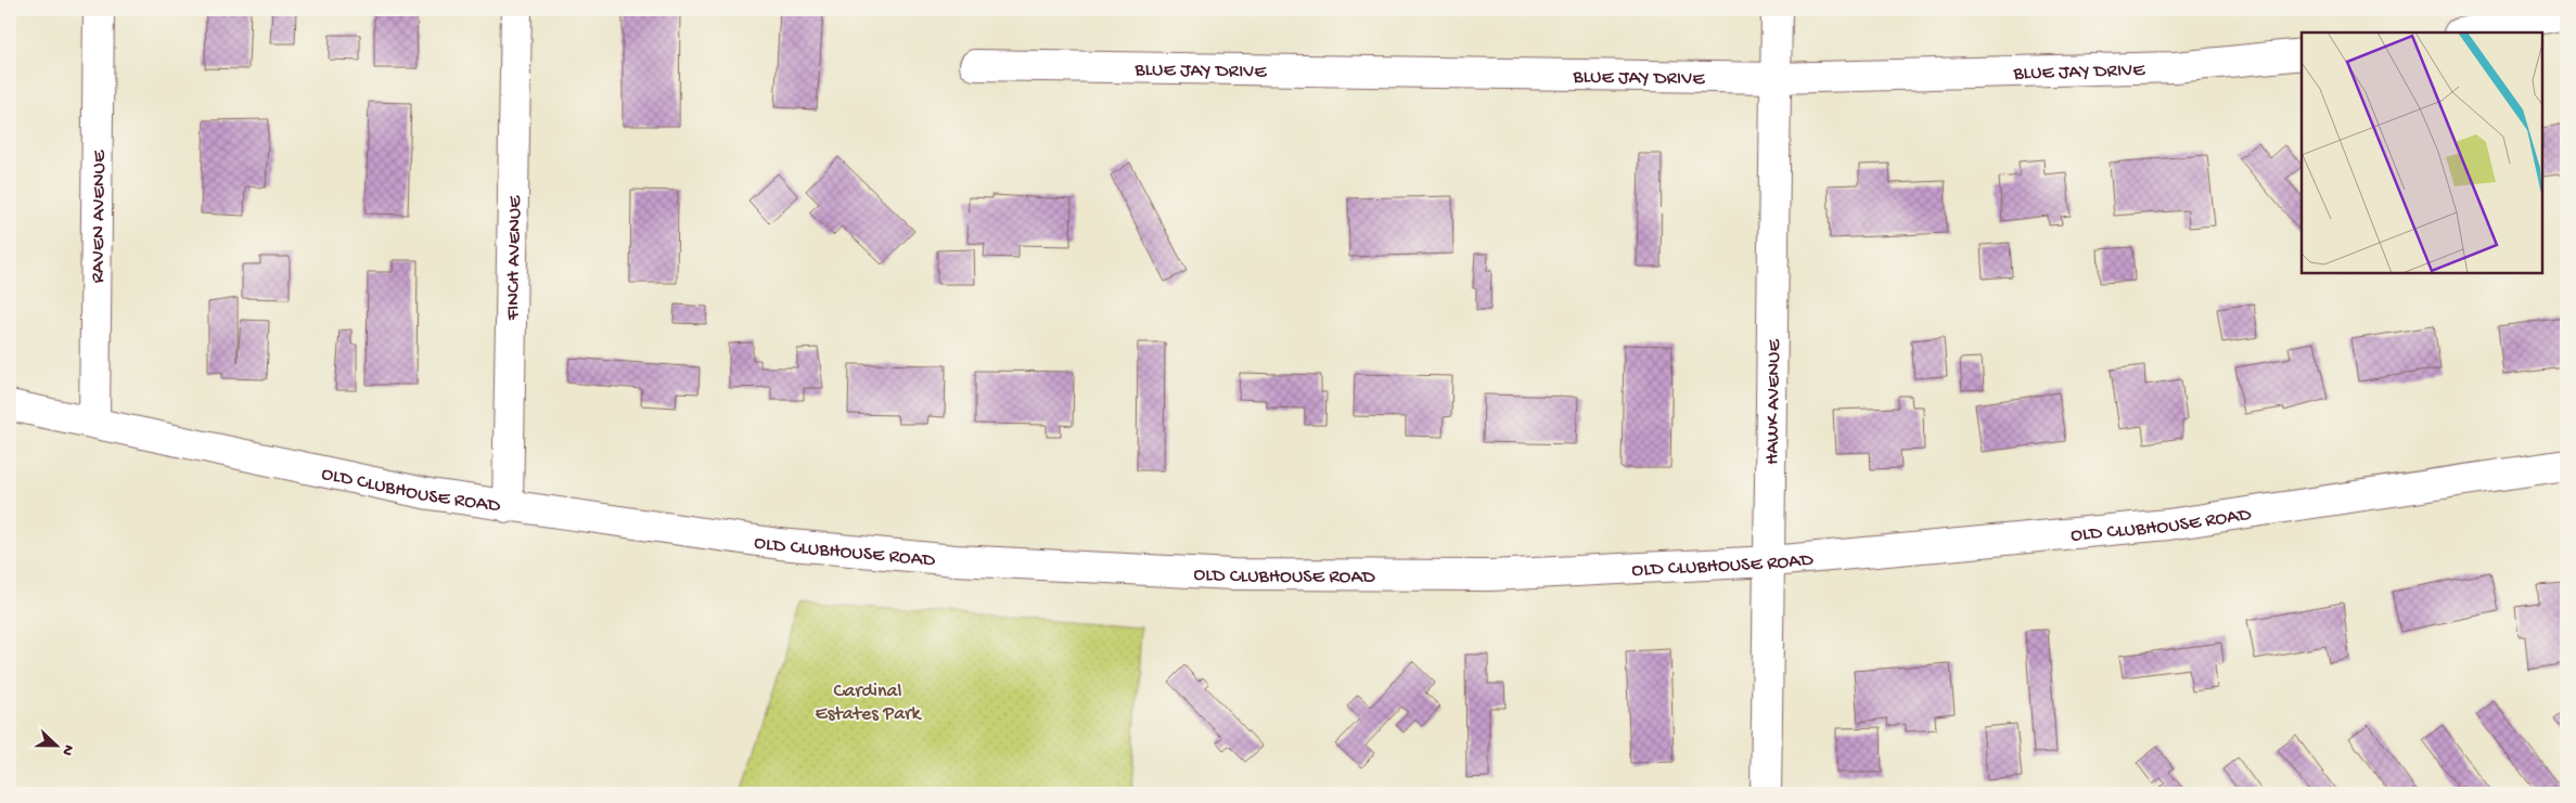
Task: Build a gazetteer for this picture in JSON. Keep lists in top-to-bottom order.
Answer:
{
  "streets": {
    "street": [
      "BLUE JAY DRIVE",
      "RAVEN AVENUE",
      "FINCH AVENUE",
      "HAWK AVENUE",
      "OLD CLUBHOUSE ROAD"
    ]
  },
  "crossings": [
    ["BLUE JAY DRIVE", "HAWK AVENUE"],
    ["RAVEN AVENUE", "OLD CLUBHOUSE ROAD"],
    ["FINCH AVENUE", "OLD CLUBHOUSE ROAD"],
    ["HAWK AVENUE", "OLD CLUBHOUSE ROAD"]
  ],
  "parks": ["Cardinal Estates Park"],
  "north": "right"
}
